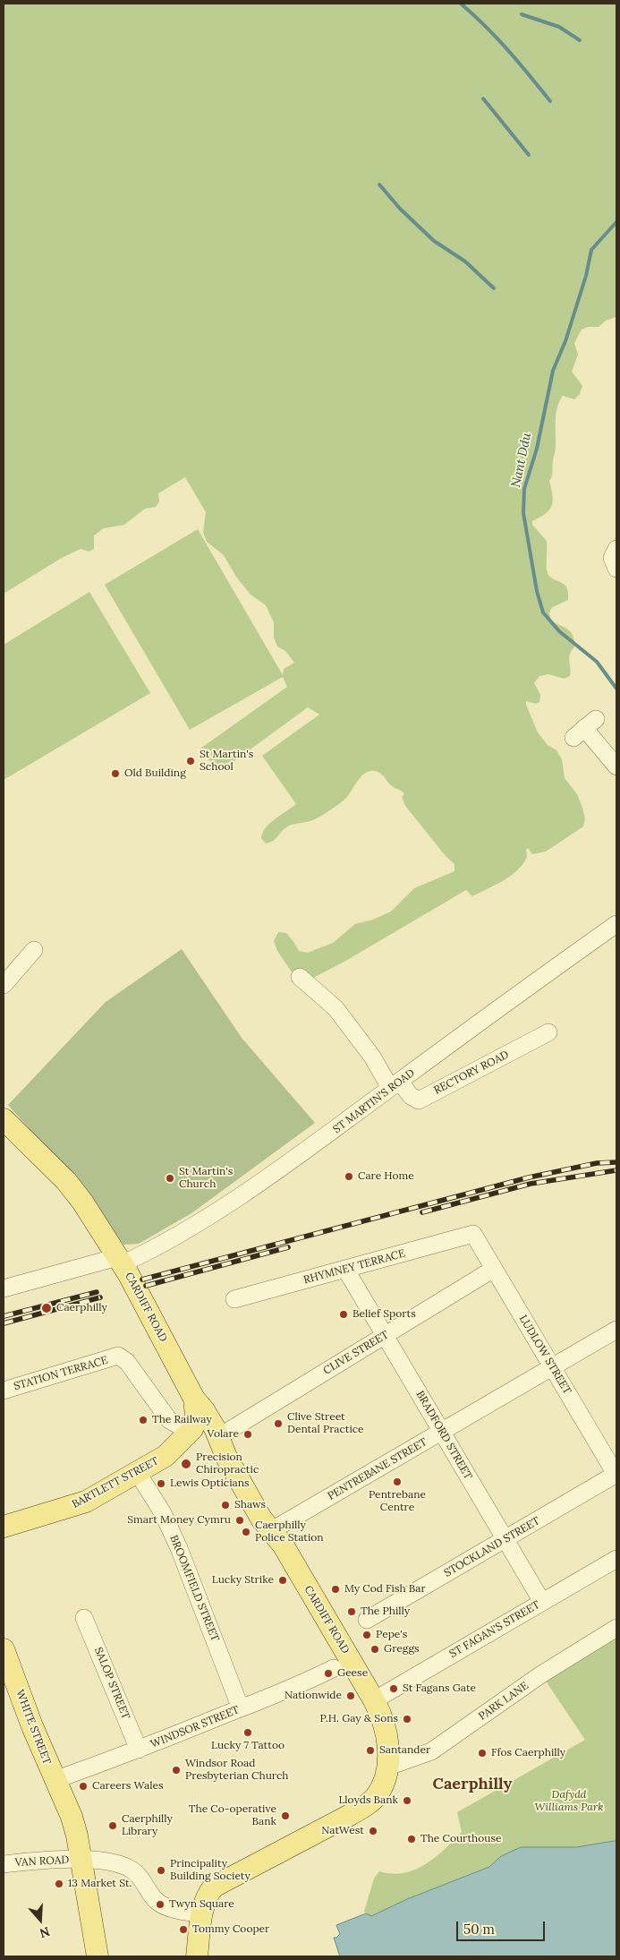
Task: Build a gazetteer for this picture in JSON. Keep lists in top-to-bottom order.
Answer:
{
  "streets": {
    "main road": [
      "CARDIFF ROAD",
      "STATION TERRACE",
      "BARTLETT STREET",
      "WHITE STREET"
    ],
    "street": [
      "RECTORY ROAD",
      "ST MARTIN'S ROAD",
      "RHYMNEY TERRACE",
      "CLIVE STREET",
      "LUDLOW STREET",
      "BRADFORD STREET",
      "PENTREBANE STREET",
      "STOCKLAND STREET",
      "BROOMFIELD STREET",
      "ST FAGAN'S STREET",
      "SALOP STREET",
      "PARK LANE",
      "WINDSOR STREET",
      "VAN ROAD"
    ]
  },
  "crossings": [
    ["RECTORY ROAD", "ST MARTIN'S ROAD"],
    ["ST MARTIN'S ROAD", "CARDIFF ROAD"],
    ["RHYMNEY TERRACE", "LUDLOW STREET"],
    ["RHYMNEY TERRACE", "BRADFORD STREET"],
    ["CARDIFF ROAD", "CLIVE STREET"],
    ["CARDIFF ROAD", "STATION TERRACE"],
    ["CARDIFF ROAD", "PENTREBANE STREET"],
    ["CARDIFF ROAD", "ST FAGAN'S STREET"],
    ["CARDIFF ROAD", "PARK LANE"],
    ["CARDIFF ROAD", "VAN ROAD"],
    ["CLIVE STREET", "LUDLOW STREET"],
    ["CLIVE STREET", "STATION TERRACE"],
    ["CLIVE STREET", "BRADFORD STREET"],
    ["LUDLOW STREET", "PENTREBANE STREET"],
    ["LUDLOW STREET", "STOCKLAND STREET"],
    ["STATION TERRACE", "BARTLETT STREET"],
    ["BRADFORD STREET", "PENTREBANE STREET"],
    ["BRADFORD STREET", "STOCKLAND STREET"],
    ["BRADFORD STREET", "ST FAGAN'S STREET"],
    ["BARTLETT STREET", "BROOMFIELD STREET"],
    ["BROOMFIELD STREET", "WINDSOR STREET"],
    ["SALOP STREET", "WINDSOR STREET"],
    ["WHITE STREET", "WINDSOR STREET"],
    ["WHITE STREET", "VAN ROAD"]
  ],
  "districts": ["Caerphilly"],
  "water": ["Nant Ddu"],
  "parks": ["Dafydd Williams Park"],
  "places": [
    "St Martin's School",
    "Old Building",
    "Care Home",
    "St Martin's Church",
    "Caerphilly",
    "Belief Sports",
    "The Railway",
    "Clive Street Dental Practice",
    "Volare",
    "Precision Chiropractic",
    "Pentrebane Centre",
    "Lewis Opticians",
    "Shaws",
    "Smart Money Cymru",
    "Caerphilly Police Station",
    "Lucky Strike",
    "My Cod Fish Bar",
    "The Philly",
    "Pepe's",
    "Greggs",
    "Geese",
    "St Fagans Gate",
    "Nationwide",
    "P.H. Gay & Sons",
    "Lucky 7 Tattoo",
    "Santander",
    "Ffos Caerphilly",
    "Windsor Road Presbyterian Church",
    "Careers Wales",
    "Lloyds Bank",
    "The Co-operative Bank",
    "Caerphilly Library",
    "NatWest",
    "The Courthouse",
    "Principality Building Society",
    "13 Market St.",
    "Twyn Square",
    "Tommy Cooper"
  ],
  "scale_bar": "50 m",
  "north": "bottom"
}
